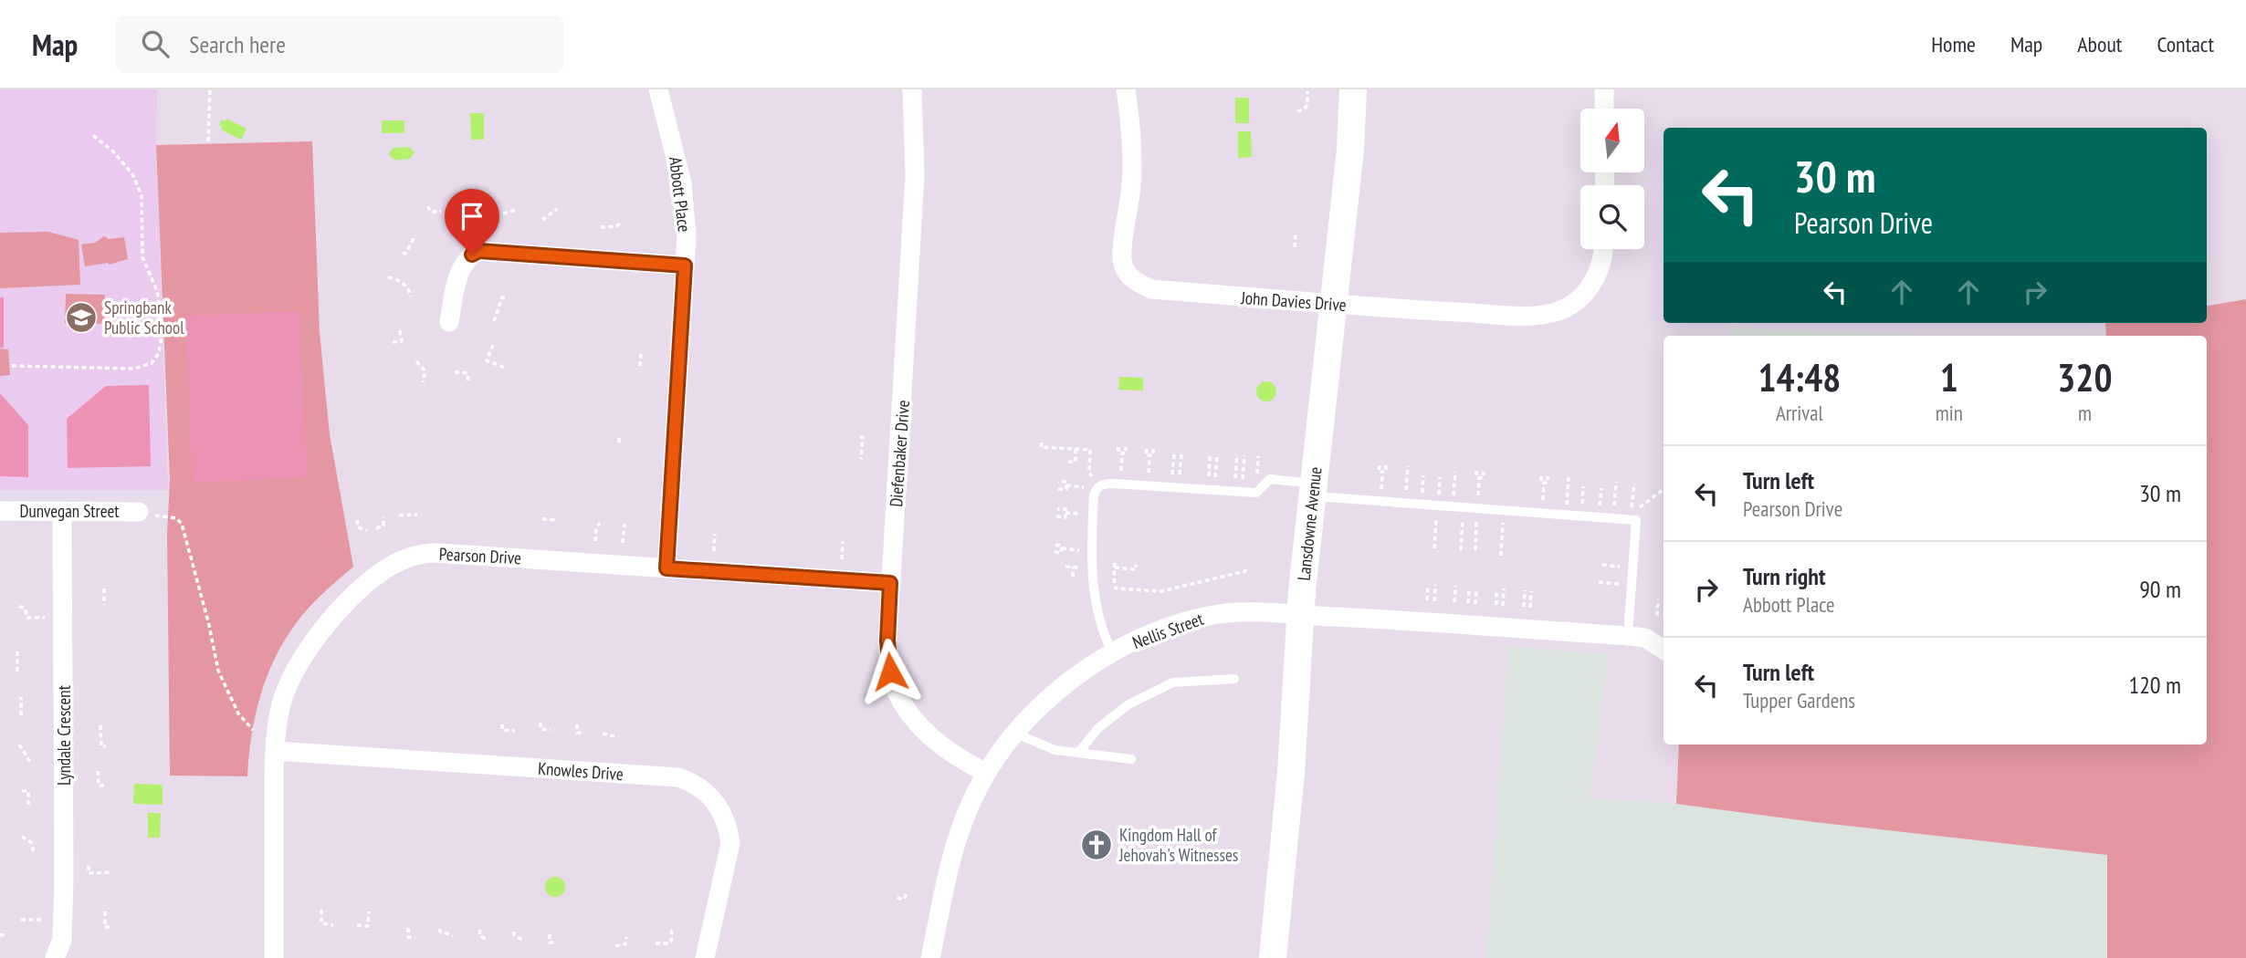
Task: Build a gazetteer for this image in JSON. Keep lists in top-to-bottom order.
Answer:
{
  "streets": {
    "main road": ["Lansdowne Avenue"],
    "street": [
      "Abbott Place",
      "John Davies Drive",
      "Diefenbaker Drive",
      "Dunvegan Street",
      "Pearson Drive",
      "Nellis Street",
      "Lyndale Crescent",
      "Knowles Drive"
    ]
  },
  "crossings": [
    ["Abbott Place", "Pearson Drive"],
    ["John Davies Drive", "Lansdowne Avenue"],
    ["Diefenbaker Drive", "Pearson Drive"],
    ["Diefenbaker Drive", "Nellis Street"],
    ["Dunvegan Street", "Lyndale Crescent"],
    ["Lansdowne Avenue", "Nellis Street"],
    ["Pearson Drive", "Knowles Drive"]
  ],
  "places": {
    "school or university": ["Springbank Public School"],
    "church": ["Kingdom Hall of Jehovah's Witnesses"]
  },
  "north": "top",
  "page": {
    "header": "Map",
    "search": "Search here",
    "nav": [
      "Home",
      "Map",
      "About",
      "Contact"
    ],
    "turn": ["30 m", "Pearson Drive"],
    "eta": [
      "14:48",
      "Arrival",
      "1",
      "min",
      "320",
      "m"
    ],
    "list": [
      {
        "name": "Turn left",
        "note": "Pearson Drive",
        "value": "30 m"
      },
      {
        "name": "Turn right",
        "note": "Abbott Place",
        "value": "90 m"
      },
      {
        "name": "Turn left",
        "note": "Tupper Gardens",
        "value": "120 m"
      }
    ]
  }
}
